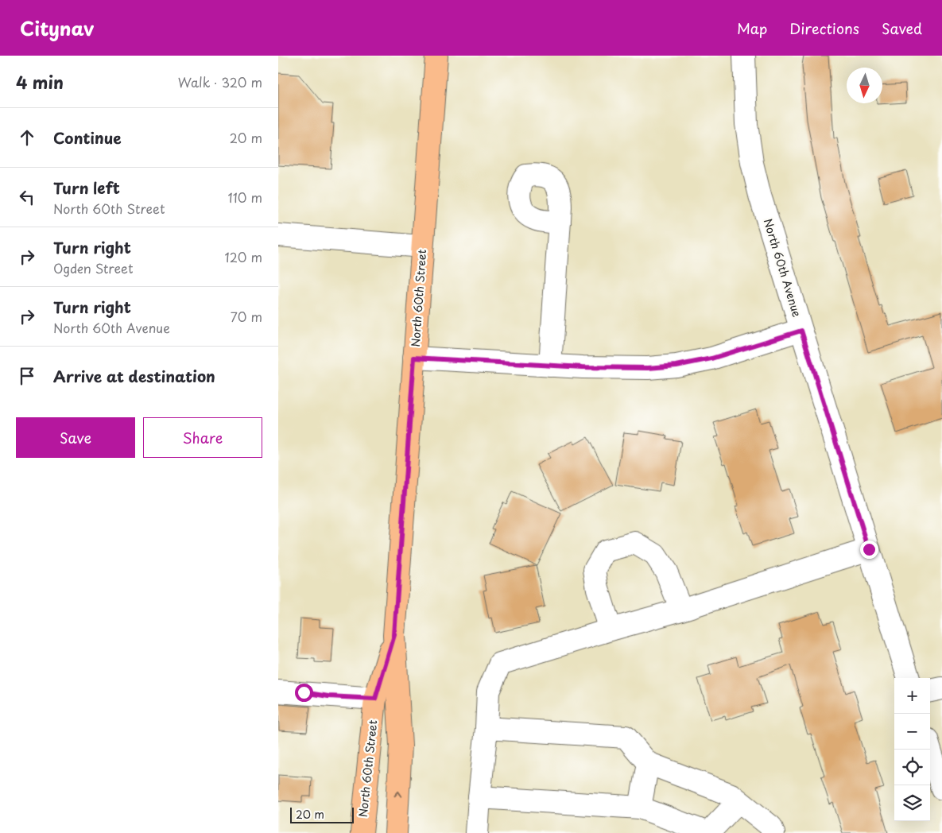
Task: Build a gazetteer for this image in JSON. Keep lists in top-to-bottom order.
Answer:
{
  "streets": {
    "main road": ["North 60th Street"],
    "street": ["North 60th Avenue"]
  },
  "scale_bar": "20 m",
  "north": "bottom",
  "page": {
    "header": "Citynav",
    "nav": ["Map", "Directions", "Saved"],
    "heading": ["4 min", "Walk · 320 m"],
    "list": [
      ["Continue", "20 m"],
      ["Turn left", "North 60th Street", "110 m"],
      ["Turn right", "Ogden Street", "120 m"],
      ["Turn right", "North 60th Avenue", "70 m"],
      "Arrive at destination"
    ],
    "buttons": ["Save", "Share"],
    "map_buttons": ["+", "−"],
    "scale": "20 m"
  }
}
